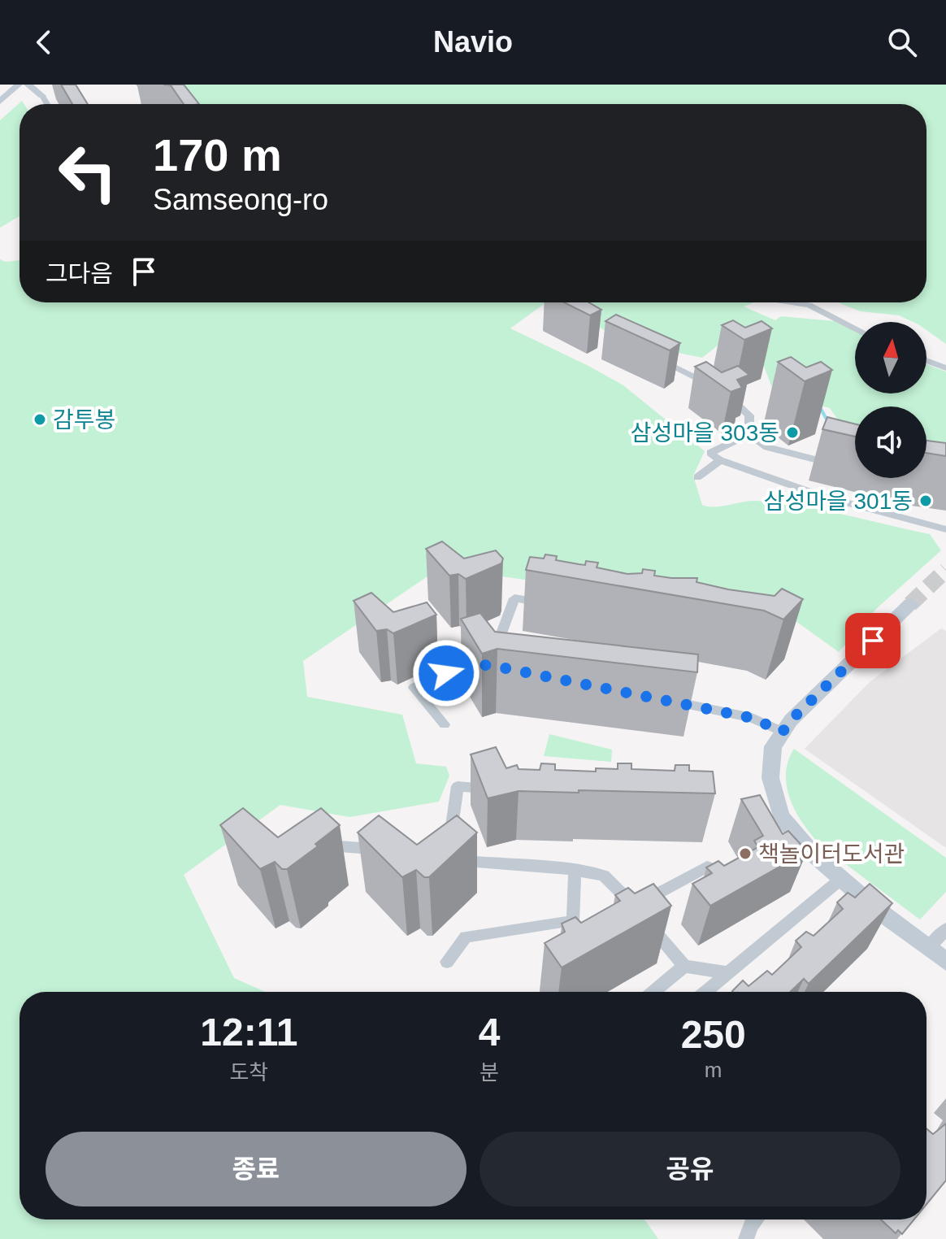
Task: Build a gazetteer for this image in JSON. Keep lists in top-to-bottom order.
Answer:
{
  "places": [
    "감투봉",
    "삼성마을 303동",
    "삼성마을 301동",
    "책놀이터도서관"
  ],
  "north": "top",
  "page": {
    "header": "Navio",
    "turn": ["170 m", "Samseong-ro"],
    "then": "그다음",
    "eta": [
      "12:11",
      "도착",
      "4",
      "분",
      "250",
      "m"
    ],
    "buttons": ["종료", "공유"]
  }
}
